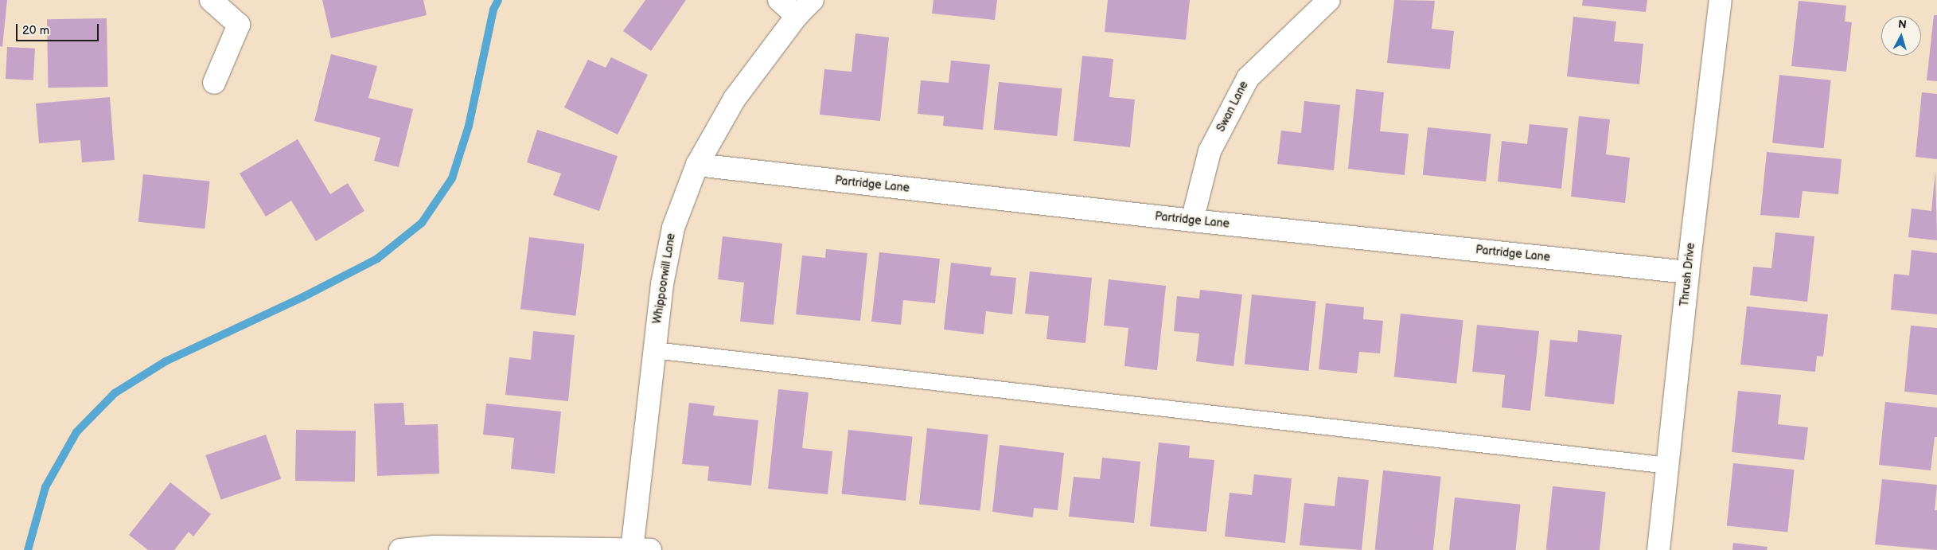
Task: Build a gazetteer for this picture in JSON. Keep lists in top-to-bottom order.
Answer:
{
  "streets": {
    "street": [
      "Swan Lane",
      "Partridge Lane",
      "Thrush Drive",
      "Whippoorwill Lane"
    ]
  },
  "crossings": [
    ["Swan Lane", "Partridge Lane"],
    ["Partridge Lane", "Thrush Drive"],
    ["Partridge Lane", "Whippoorwill Lane"]
  ],
  "scale_bar": "20 m",
  "north": "top"
}
